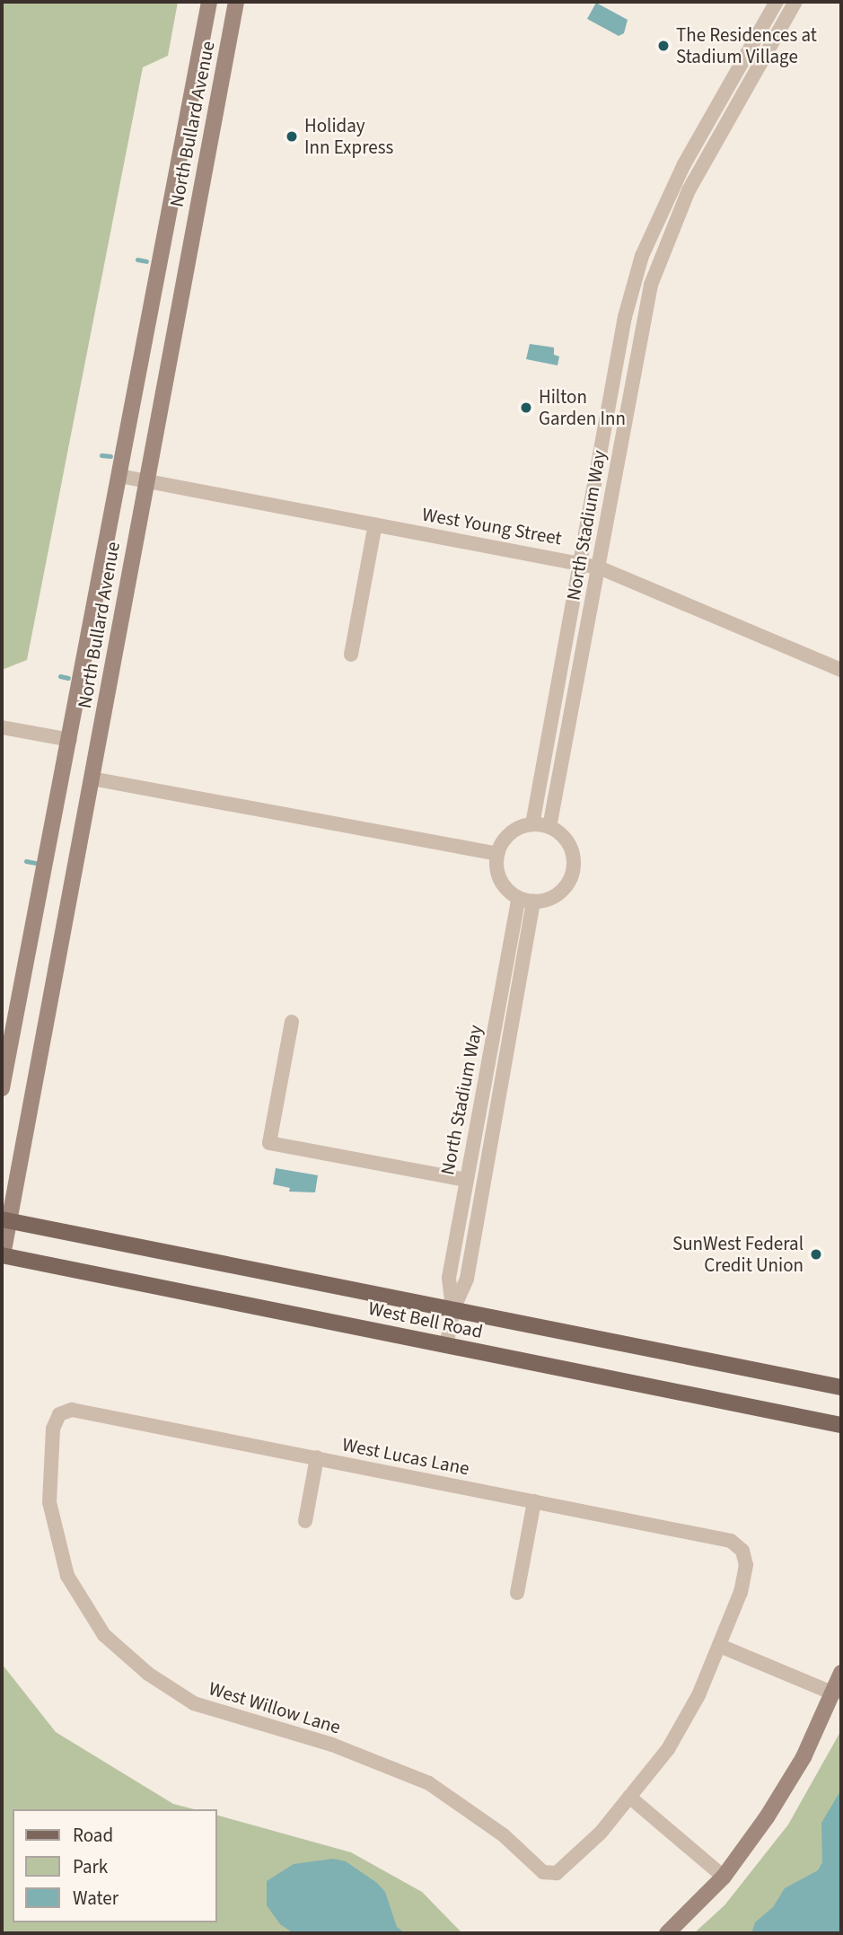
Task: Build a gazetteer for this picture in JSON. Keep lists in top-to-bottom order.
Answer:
{
  "streets": {
    "main road": ["North Bullard Avenue", "West Bell Road"],
    "street": [
      "North Stadium Way",
      "West Young Street",
      "West Lucas Lane",
      "West Willow Lane"
    ]
  },
  "crossings": [
    ["North Bullard Avenue", "West Young Street"],
    ["North Bullard Avenue", "West Bell Road"],
    ["North Stadium Way", "West Young Street"],
    ["North Stadium Way", "West Bell Road"],
    ["West Lucas Lane", "West Willow Lane"]
  ],
  "places": [
    "The Residences at Stadium Village",
    "Holiday Inn Express",
    "Hilton Garden Inn",
    "SunWest Federal Credit Union"
  ],
  "legend": ["Road", "Park", "Water"]
}
